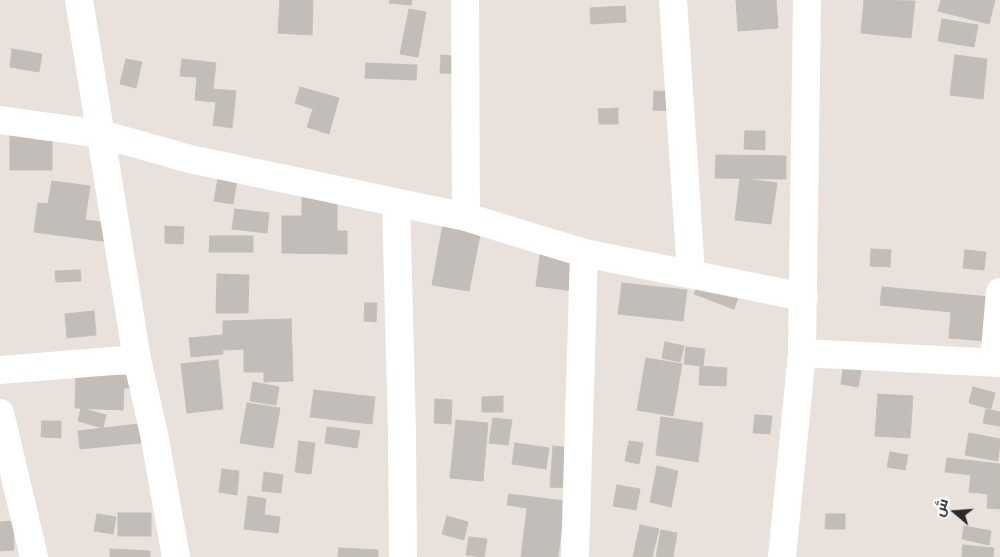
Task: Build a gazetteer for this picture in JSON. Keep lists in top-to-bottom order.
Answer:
{
  "north": "left"
}
